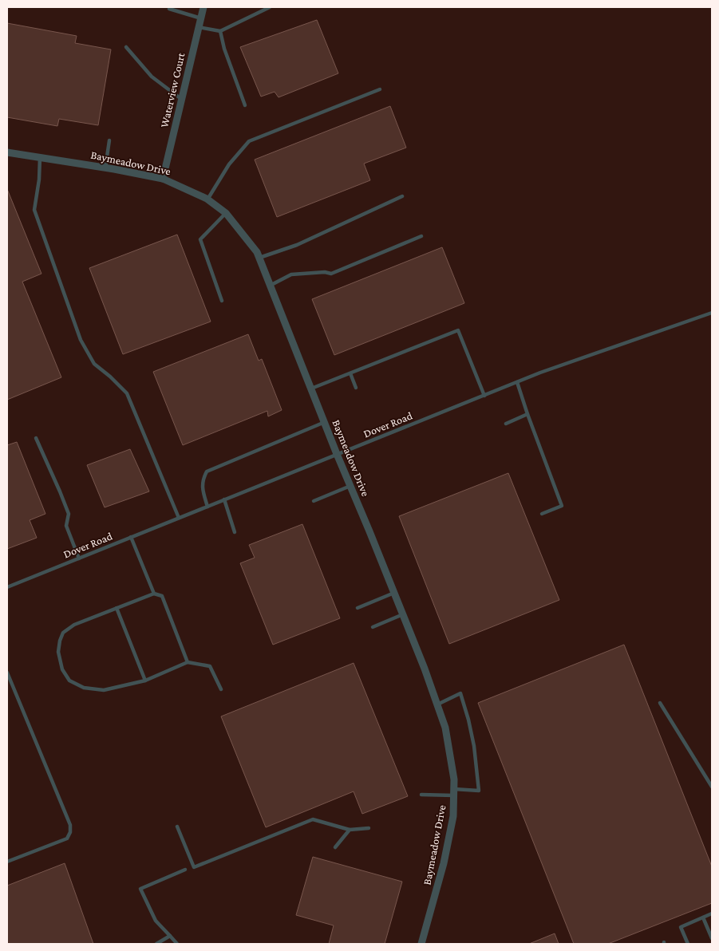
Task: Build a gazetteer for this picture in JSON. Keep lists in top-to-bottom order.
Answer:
{
  "streets": {
    "street": ["Waterview Court", "Baymeadow Drive"],
    "lane": ["Dover Road"]
  },
  "crossings": [
    ["Waterview Court", "Baymeadow Drive"],
    ["Baymeadow Drive", "Dover Road"]
  ]
}
